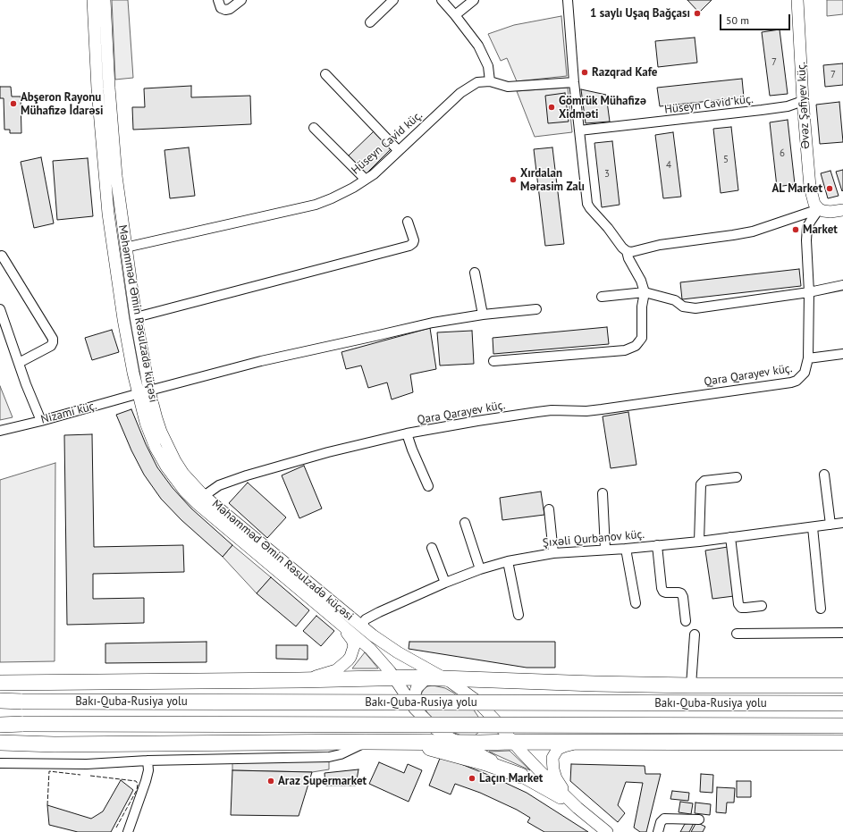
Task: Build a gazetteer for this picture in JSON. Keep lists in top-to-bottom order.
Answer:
{
  "streets": {
    "highway": ["Bakı-Quba-Rusiya yolu"],
    "main road": ["Əvəz Şəfiyev küç.", "Məhəmməd Əmin Rəsulzadə küçəsi"],
    "street": [
      "Hüseyn Cavid küç.",
      "Qara Qarayev küç.",
      "Nizami küç.",
      "Şıxəli Qurbanov küç."
    ]
  },
  "crossings": [
    ["Hüseyn Cavid küç.", "Əvəz Şəfiyev küç."],
    ["Hüseyn Cavid küç.", "Məhəmməd Əmin Rəsulzadə küçəsi"],
    ["Əvəz Şəfiyev küç.", "Qara Qarayev küç."],
    ["Məhəmməd Əmin Rəsulzadə küçəsi", "Qara Qarayev küç."],
    ["Məhəmməd Əmin Rəsulzadə küçəsi", "Nizami küç."],
    ["Məhəmməd Əmin Rəsulzadə küçəsi", "Şıxəli Qurbanov küç."]
  ],
  "places": [
    "1 saylı Uşaq Bağçası",
    "Razqrad Kafe",
    "Abşeron Rayonu Mühafizə İdarəsi",
    "Gömrük Mühafizə Xidməti",
    "Xırdalan Mərasim Zalı",
    "AL Market",
    "Market",
    "Laçın Market",
    "Araz Supermarket"
  ],
  "house_numbers": [
    "7",
    "7",
    "6",
    "5",
    "4",
    "3"
  ],
  "scale_bar": "50 m"
}
